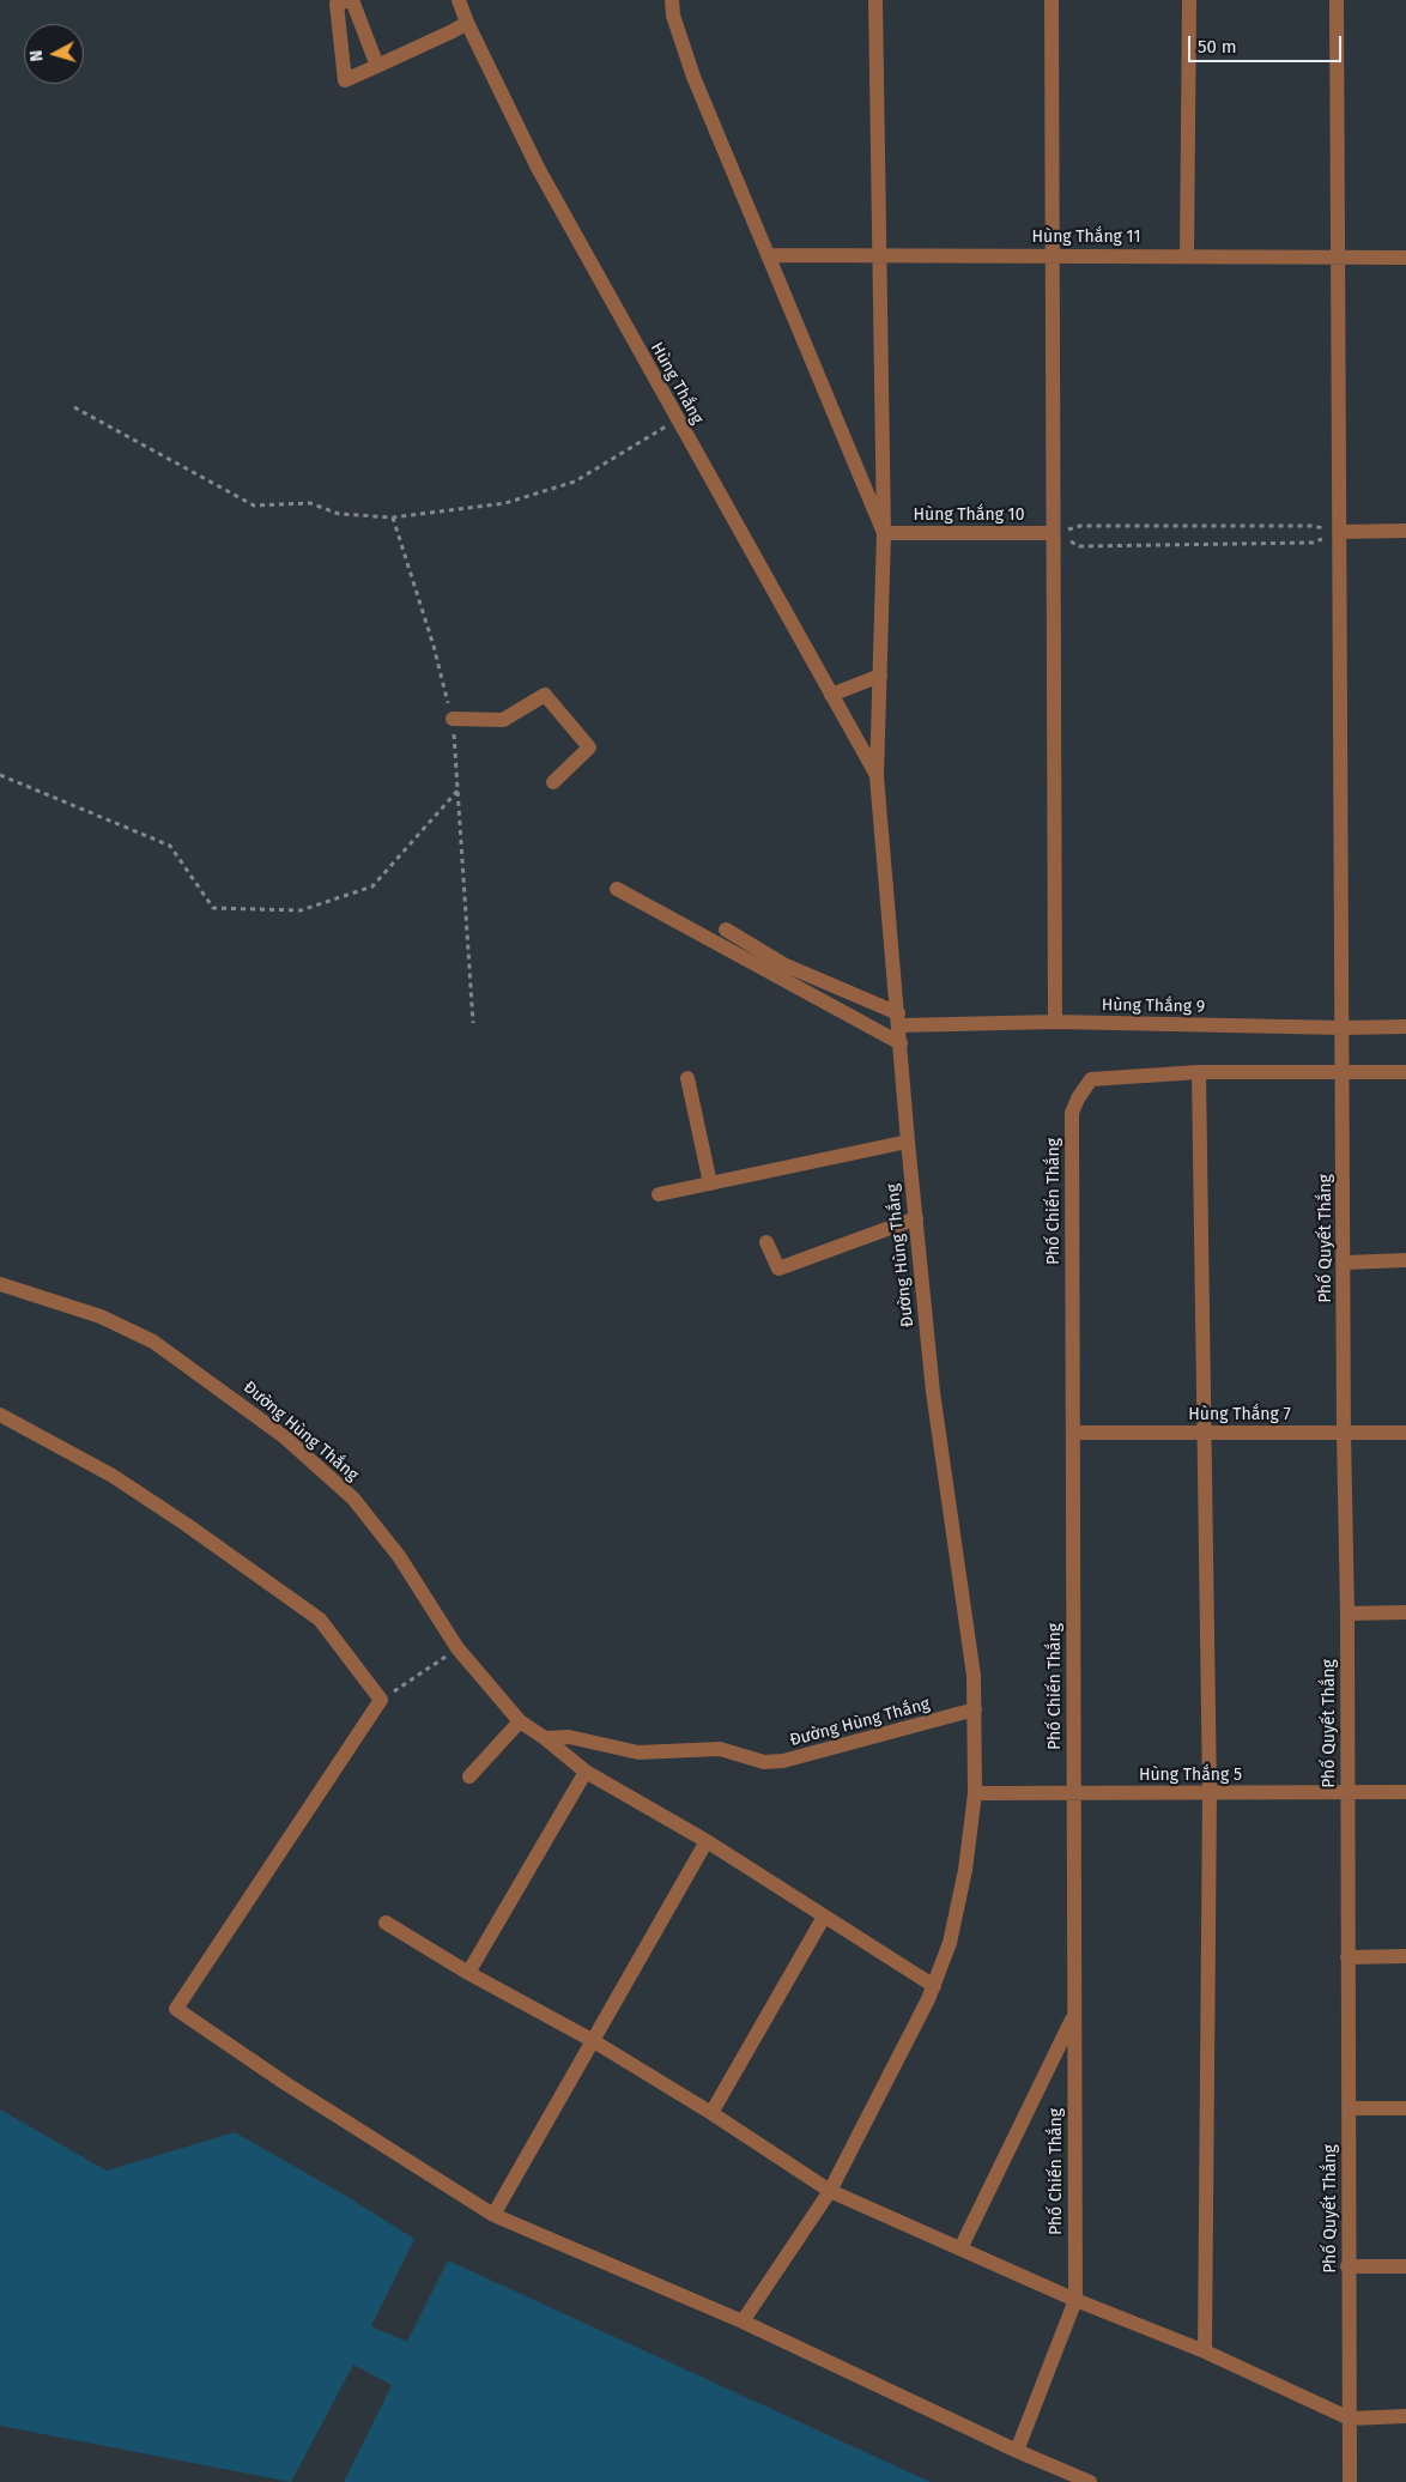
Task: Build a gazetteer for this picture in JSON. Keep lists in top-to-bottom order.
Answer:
{
  "streets": {
    "street": [
      "Hùng Thắng 11",
      "Hùng Thắng",
      "Hùng Thắng 10",
      "Hùng Thắng 9",
      "Phố Chiến Thắng",
      "Phố Quyết Thắng",
      "Đường Hùng Thắng",
      "Hùng Thắng 7",
      "Hùng Thắng 5"
    ]
  },
  "crossings": [
    ["Hùng Thắng 11", "Phố Quyết Thắng"],
    ["Hùng Thắng 11", "Đường Hùng Thắng"],
    ["Hùng Thắng", "Đường Hùng Thắng"],
    ["Hùng Thắng 10", "Đường Hùng Thắng"],
    ["Hùng Thắng 9", "Phố Quyết Thắng"],
    ["Hùng Thắng 9", "Đường Hùng Thắng"],
    ["Phố Chiến Thắng", "Hùng Thắng 7"],
    ["Phố Chiến Thắng", "Hùng Thắng 5"],
    ["Phố Quyết Thắng", "Hùng Thắng 7"],
    ["Phố Quyết Thắng", "Hùng Thắng 5"]
  ],
  "scale_bar": "50 m",
  "north": "left"
}
